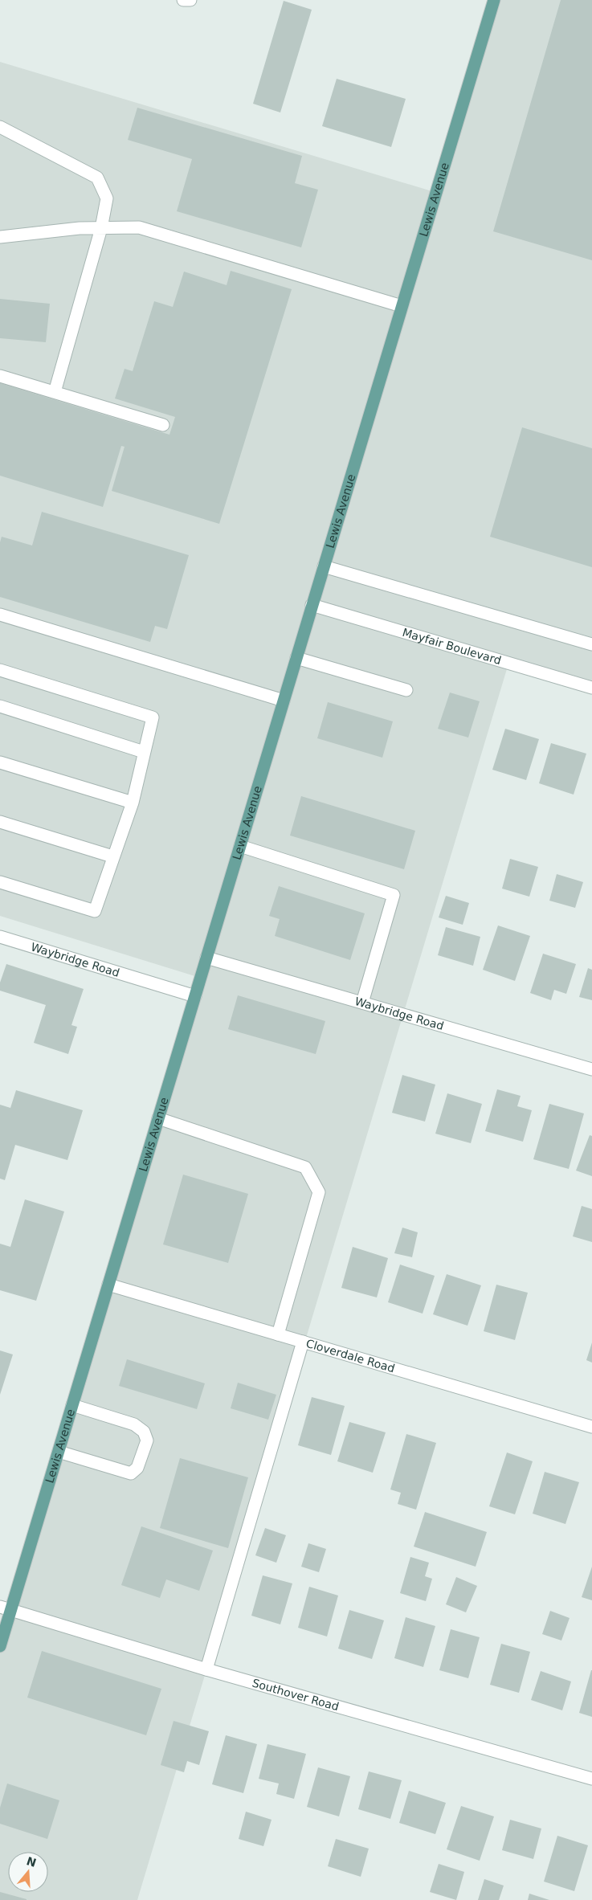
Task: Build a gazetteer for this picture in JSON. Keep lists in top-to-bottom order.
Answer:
{
  "streets": {
    "main road": ["Lewis Avenue"],
    "street": [
      "Mayfair Boulevard",
      "Waybridge Road",
      "Cloverdale Road",
      "Southover Road"
    ]
  },
  "crossings": [
    ["Lewis Avenue", "Mayfair Boulevard"],
    ["Lewis Avenue", "Waybridge Road"],
    ["Lewis Avenue", "Cloverdale Road"],
    ["Lewis Avenue", "Southover Road"]
  ],
  "north": "top"
}
